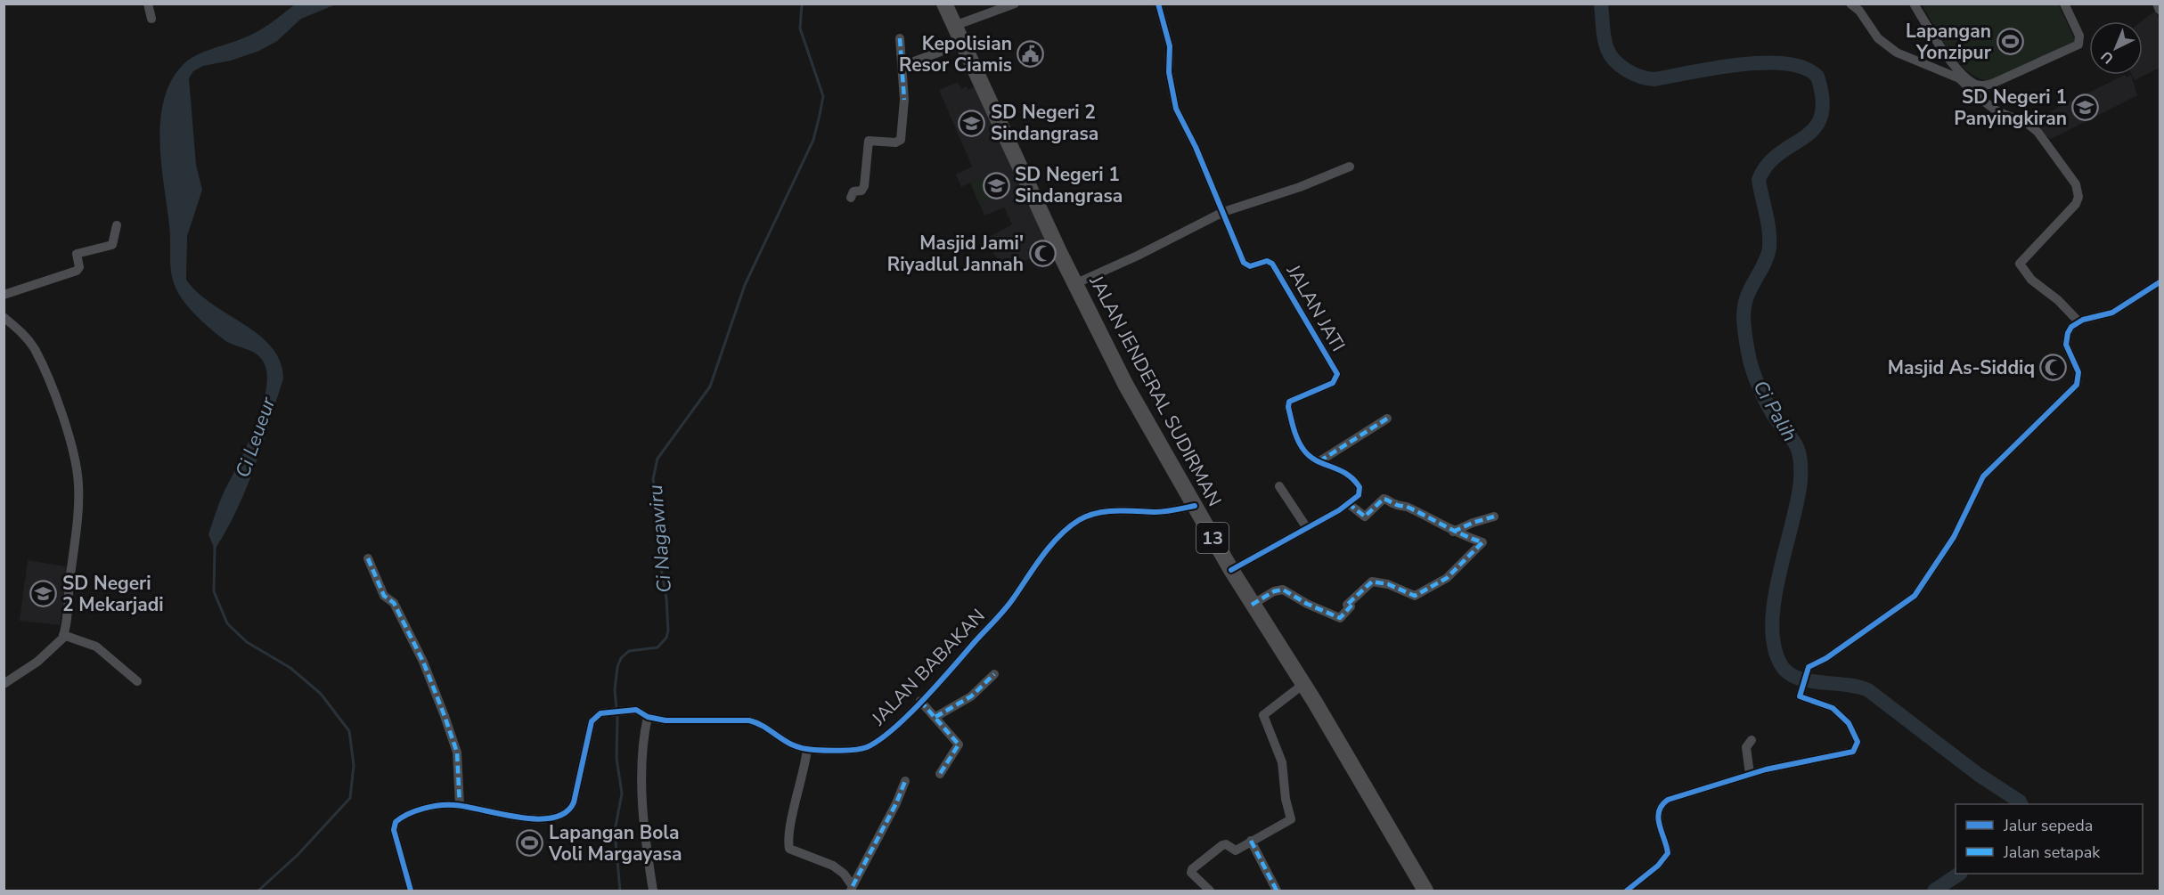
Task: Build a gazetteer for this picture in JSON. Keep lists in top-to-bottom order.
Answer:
{
  "streets": {
    "highway": ["JALAN JENDERAL SUDIRMAN", "13"],
    "street": ["JALAN JATI", "JALAN BABAKAN"]
  },
  "crossings": [
    ["JALAN JENDERAL SUDIRMAN", "JALAN BABAKAN"]
  ],
  "water": ["Ci Palih", "Ci Leueur", "Ci Nagawiru"],
  "places": {
    "sports": ["Lapangan Yonzipur", "Lapangan Bola Voli Margayasa"],
    "public building": ["Kepolisian Resor Ciamis"],
    "school or university": [
      "SD Negeri 1 Panyingkiran",
      "SD Negeri 2 Sindangrasa",
      "SD Negeri 1 Sindangrasa",
      "SD Negeri 2 Mekarjadi"
    ],
    "mosque": ["Masjid Jami' Riyadlul Jannah", "Masjid As-Siddiq"]
  },
  "legend": ["Jalur sepeda", "Jalan setapak"],
  "north": "bottom left"
}
